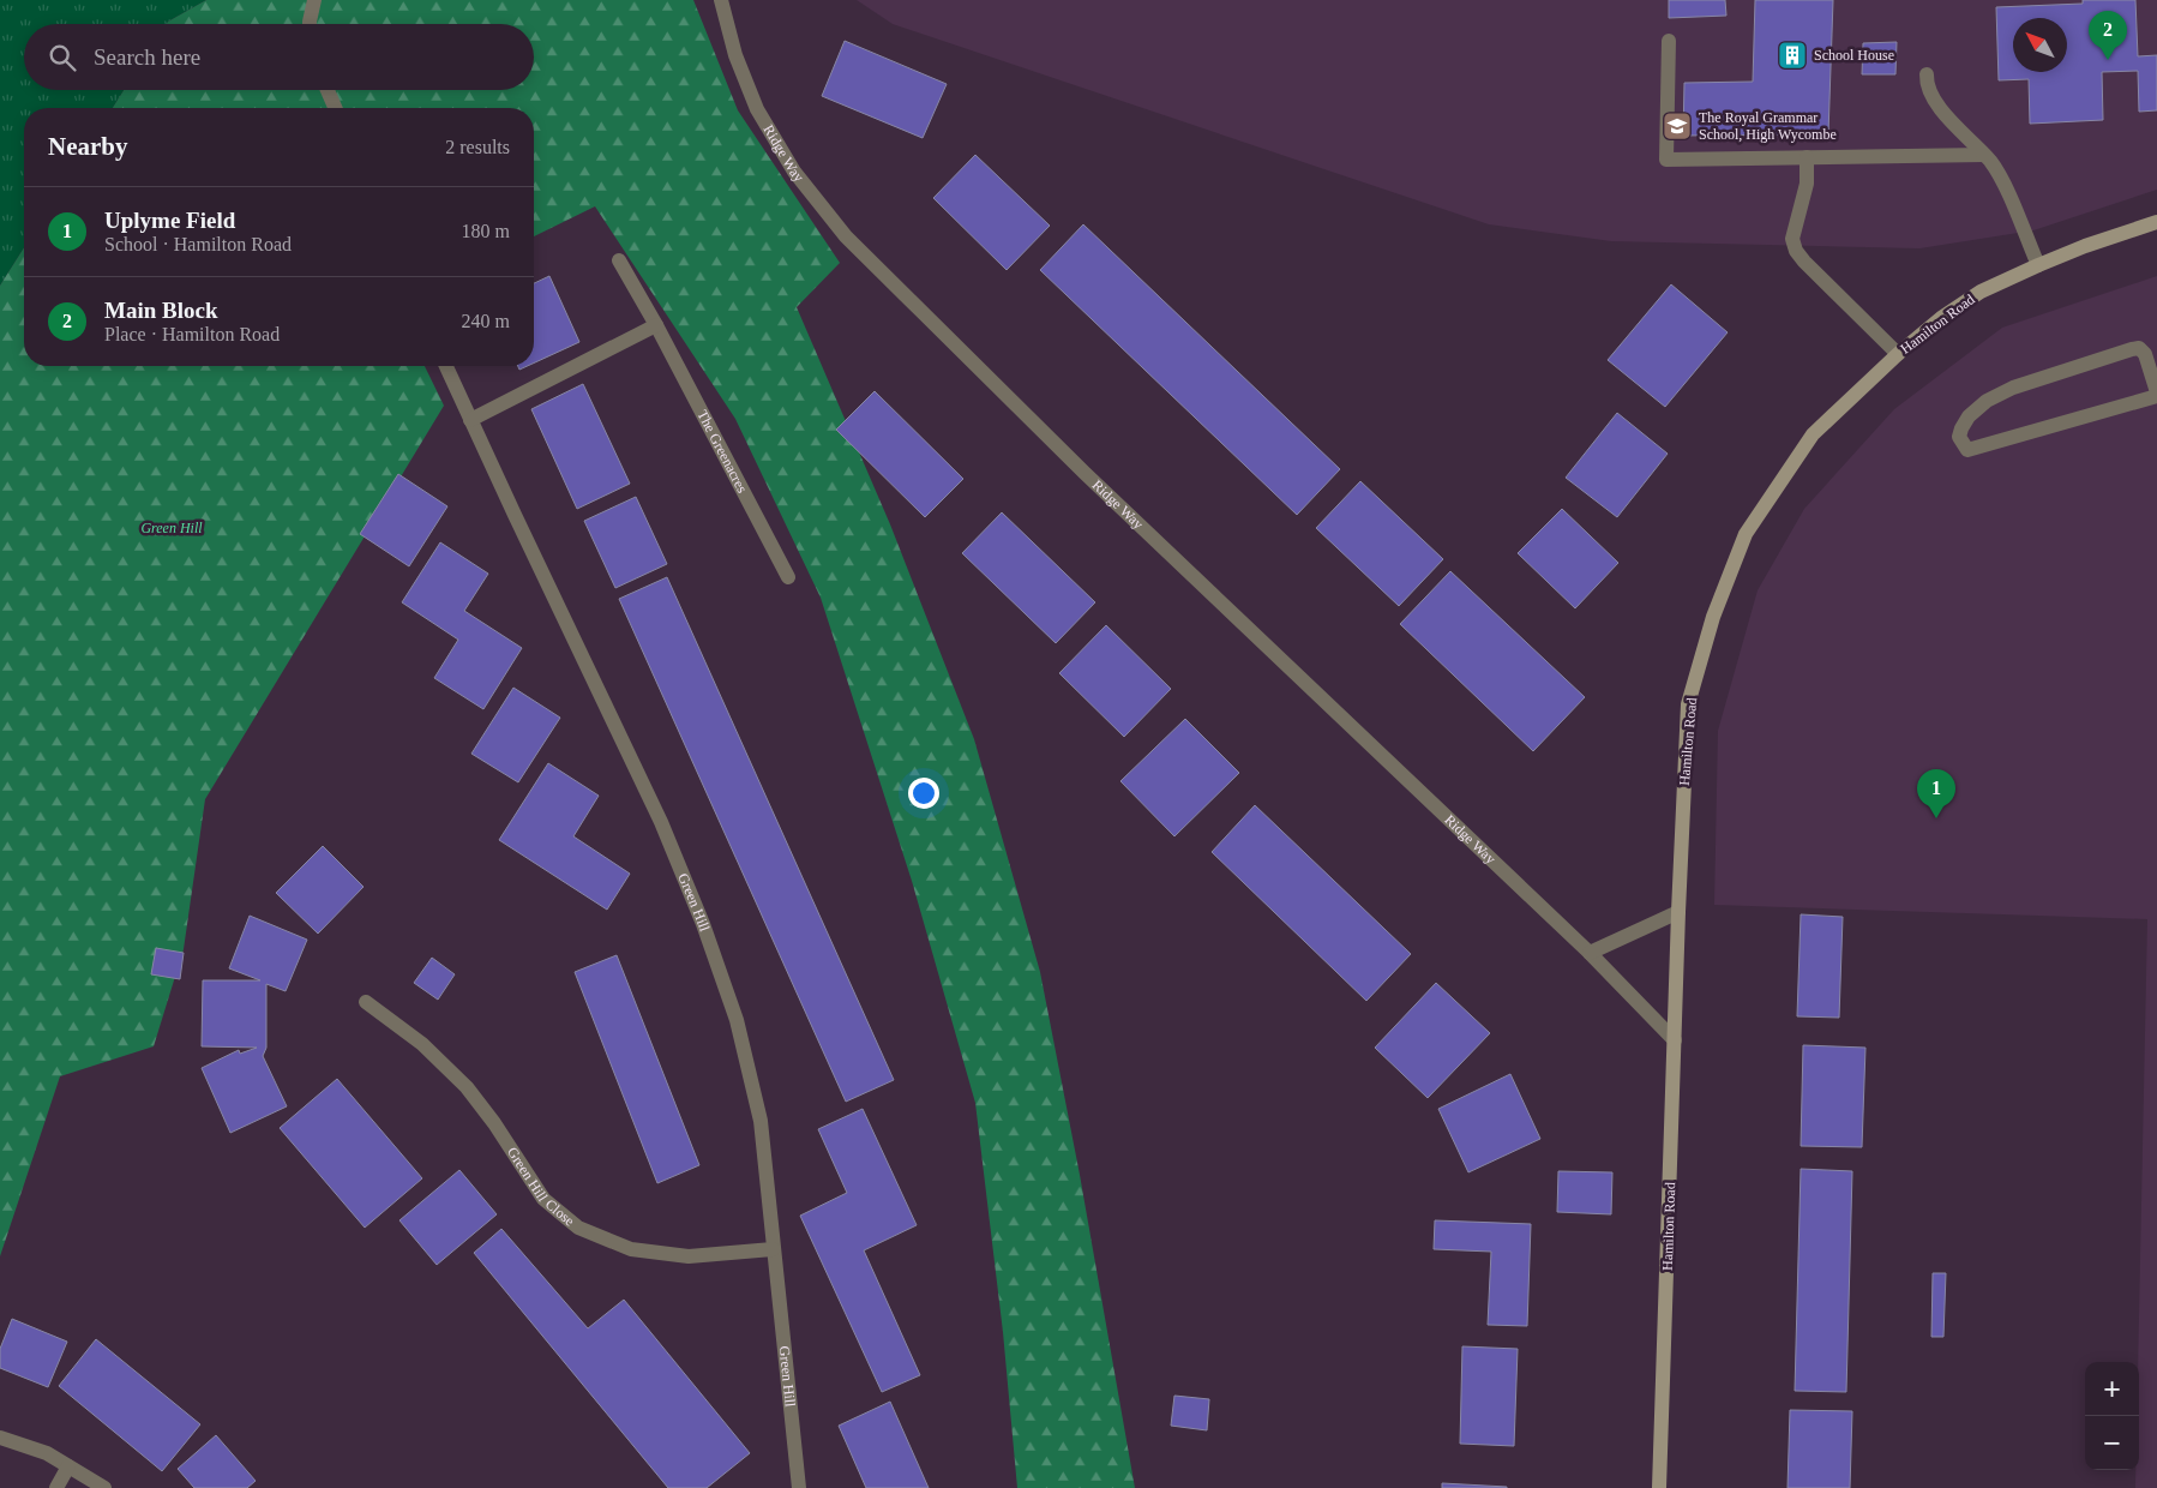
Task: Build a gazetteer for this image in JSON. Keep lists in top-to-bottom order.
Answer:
{
  "streets": {
    "street": [
      "Ridge Way",
      "Hamilton Road",
      "The Greenacres",
      "Green Hill",
      "Green Hill Close"
    ]
  },
  "crossings": [
    ["Ridge Way", "Hamilton Road"],
    ["Green Hill", "Green Hill Close"]
  ],
  "parks": ["Green Hill"],
  "places": {
    "building": ["School House"],
    "school or university": ["The Royal Grammar School, High Wycombe"]
  },
  "north": "top left",
  "page": {
    "pins": ["2", "1"],
    "search": "Search here",
    "heading": ["Nearby", "2 results"],
    "list": [
      {
        "mark": "1",
        "name": "Uplyme Field",
        "note": "School · Hamilton Road",
        "value": "180 m"
      },
      {
        "mark": "2",
        "name": "Main Block",
        "note": "Place · Hamilton Road",
        "value": "240 m"
      }
    ],
    "map_buttons": ["+", "−"]
  }
}
